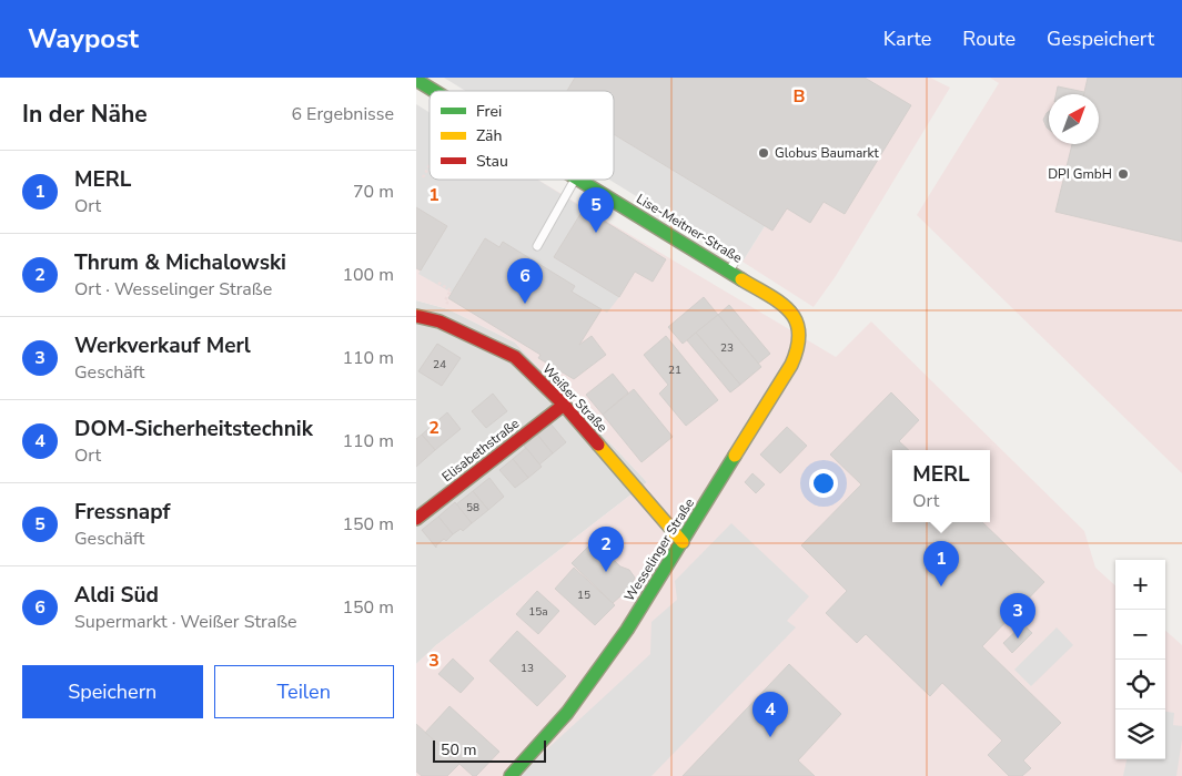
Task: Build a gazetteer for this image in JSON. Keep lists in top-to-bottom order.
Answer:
{
  "streets": {
    "street": [
      "Lise-Meitner-Straße",
      "Weißer Straße",
      "Elisabethstraße",
      "Wesselinger Straße"
    ]
  },
  "crossings": [
    ["Lise-Meitner-Straße", "Wesselinger Straße"],
    ["Weißer Straße", "Elisabethstraße"],
    ["Weißer Straße", "Wesselinger Straße"]
  ],
  "places": ["Globus Baumarkt", "DPI GmbH"],
  "house_numbers": [
    "23",
    "24",
    "21",
    "58",
    "15",
    "15a",
    "13"
  ],
  "legend": ["Frei", "Zäh", "Stau"],
  "scale_bar": "50 m",
  "north": "top right",
  "page": {
    "header": "Waypost",
    "nav": ["Karte", "Route", "Gespeichert"],
    "heading": ["In der Nähe", "6 Ergebnisse"],
    "list": [
      {
        "mark": "1",
        "name": "MERL",
        "note": "Ort",
        "value": "70 m"
      },
      {
        "mark": "2",
        "name": "Thrum & Michalowski",
        "note": "Ort · Wesselinger Straße",
        "value": "100 m"
      },
      {
        "mark": "3",
        "name": "Werkverkauf Merl",
        "note": "Geschäft",
        "value": "110 m"
      },
      {
        "mark": "4",
        "name": "DOM-Sicherheitstechnik",
        "note": "Ort",
        "value": "110 m"
      },
      {
        "mark": "5",
        "name": "Fressnapf",
        "note": "Geschäft",
        "value": "150 m"
      },
      {
        "mark": "6",
        "name": "Aldi Süd",
        "note": "Supermarkt · Weißer Straße",
        "value": "150 m"
      }
    ],
    "pins": [
      "5",
      "6",
      "2",
      "1",
      "3",
      "4"
    ],
    "popup": ["MERL", "Ort"],
    "map_buttons": ["+", "−"],
    "buttons": ["Speichern", "Teilen"],
    "scale": "50 m"
  },
  "grid": {
    "columns": ["B"],
    "rows": ["1", "2", "3"]
  }
}
